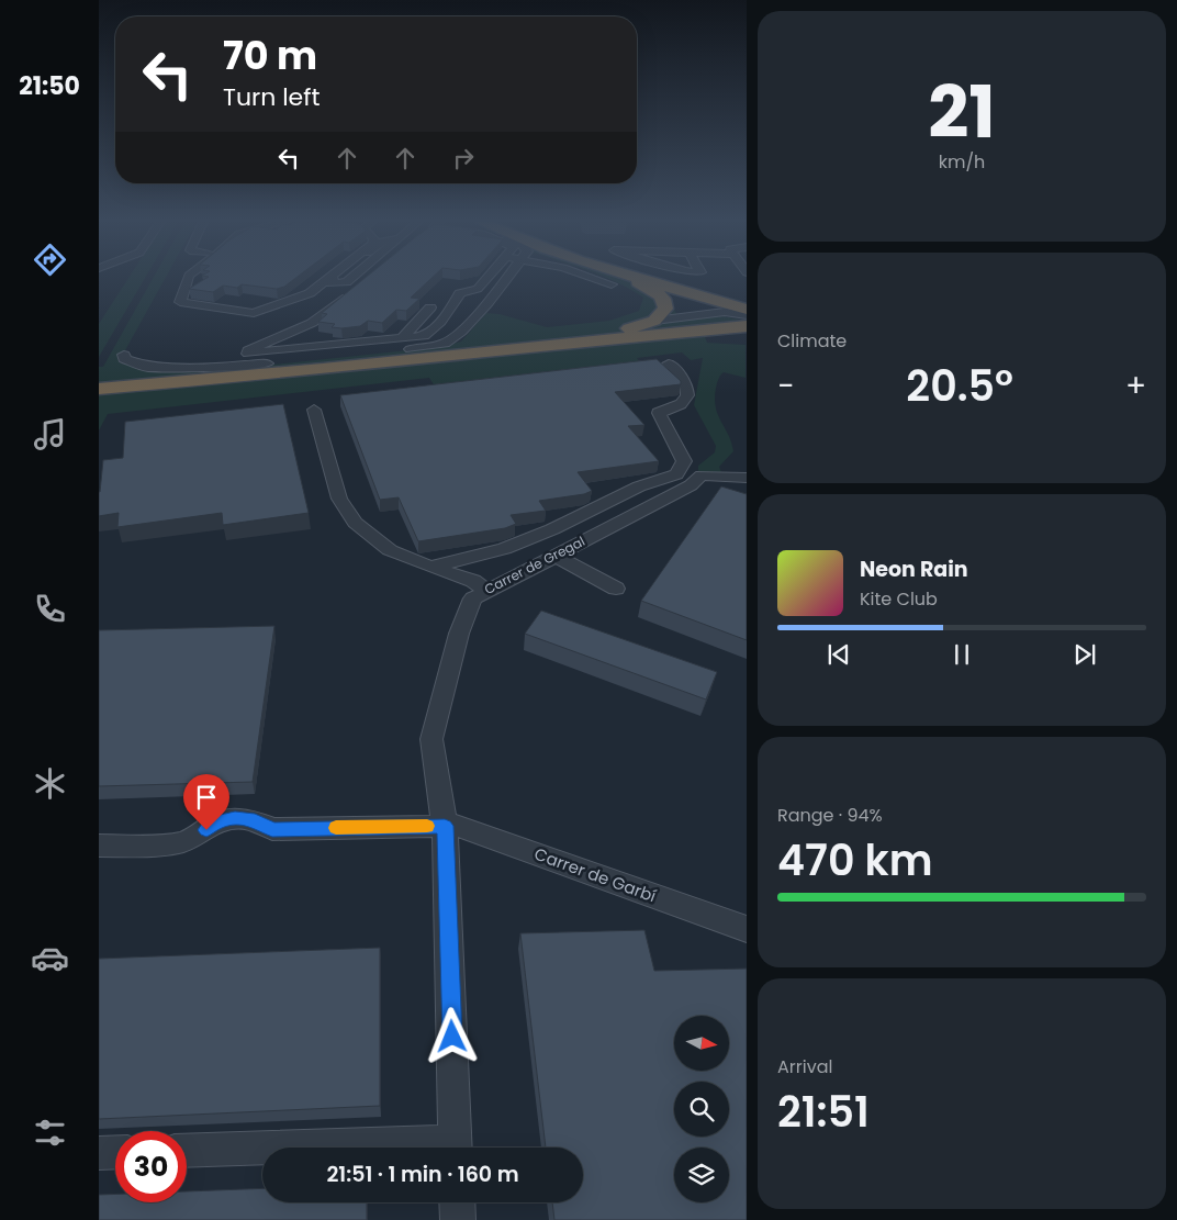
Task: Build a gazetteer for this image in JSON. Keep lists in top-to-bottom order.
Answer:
{
  "streets": {
    "street": ["Carrer de Gregal", "Carrer de Garbí"]
  },
  "crossings": [
    ["Carrer de Gregal", "Carrer de Garbí"]
  ],
  "north": "right",
  "page": {
    "tabs": "21:50",
    "tile": [
      ["21", "km/h"],
      "Climate",
      ["Range · 94%", "470 km"],
      ["Arrival", "21:51"]
    ],
    "turn": ["70 m", "Turn left"],
    "heat": ["−", "20.5°", "+"],
    "song": ["Neon Rain", "Kite Club"],
    "limit": "30",
    "trip": "21:51 · 1 min · 160 m"
  }
}
